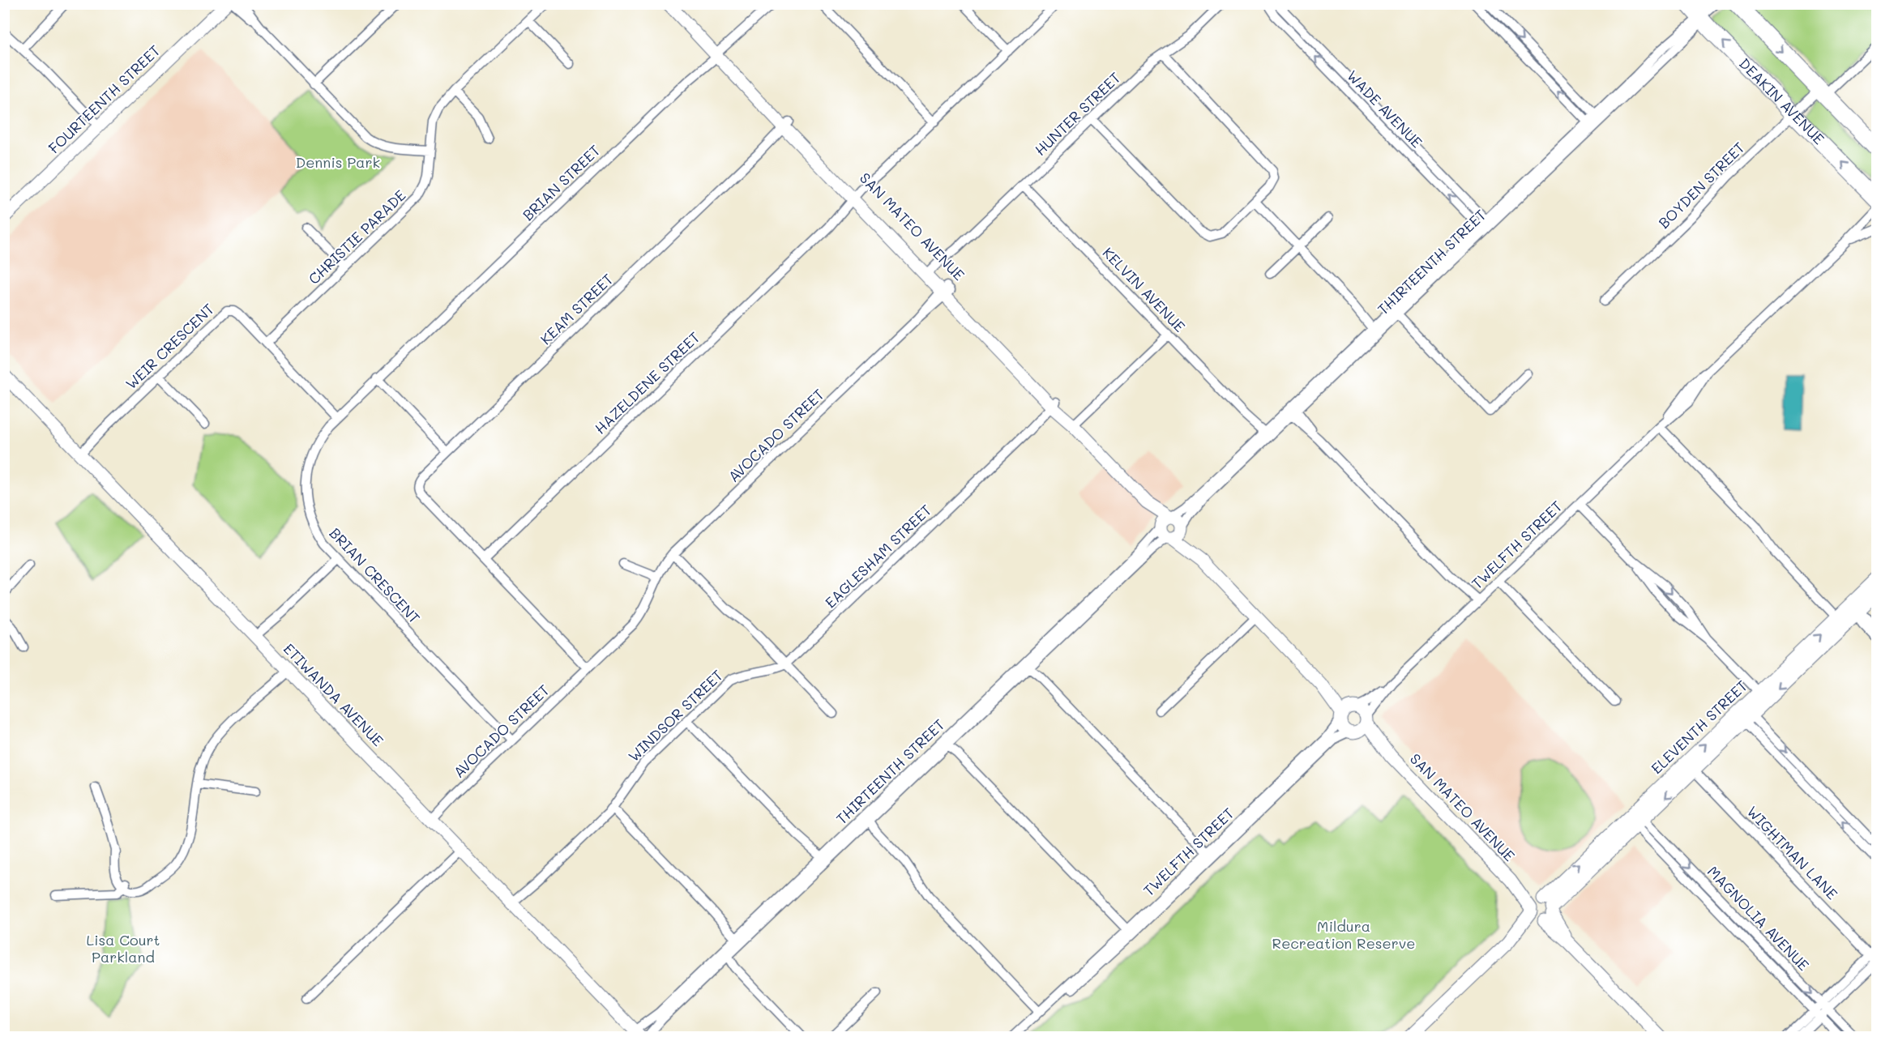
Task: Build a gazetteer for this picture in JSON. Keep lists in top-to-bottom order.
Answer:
{
  "streets": {
    "highway": ["DEAKIN AVENUE"],
    "street": [
      "FOURTEENTH STREET",
      "WADE AVENUE",
      "HUNTER STREET",
      "BRIAN STREET",
      "BOYDEN STREET",
      "SAN MATEO AVENUE",
      "CHRISTIE PARADE",
      "THIRTEENTH STREET",
      "KELVIN AVENUE",
      "KEAM STREET",
      "WEIR CRESCENT",
      "HAZELDENE STREET",
      "AVOCADO STREET",
      "TWELFTH STREET",
      "EAGLESHAM STREET",
      "BRIAN CRESCENT",
      "ETIWANDA AVENUE",
      "WINDSOR STREET",
      "ELEVENTH STREET",
      "WIGHTMAN LANE",
      "MAGNOLIA AVENUE"
    ]
  },
  "crossings": [
    ["DEAKIN AVENUE", "BOYDEN STREET"],
    ["DEAKIN AVENUE", "THIRTEENTH STREET"],
    ["WADE AVENUE", "THIRTEENTH STREET"],
    ["HUNTER STREET", "SAN MATEO AVENUE"],
    ["HUNTER STREET", "KELVIN AVENUE"],
    ["BRIAN STREET", "SAN MATEO AVENUE"],
    ["BRIAN STREET", "BRIAN CRESCENT"],
    ["SAN MATEO AVENUE", "THIRTEENTH STREET"],
    ["SAN MATEO AVENUE", "KEAM STREET"],
    ["SAN MATEO AVENUE", "HAZELDENE STREET"],
    ["SAN MATEO AVENUE", "AVOCADO STREET"],
    ["SAN MATEO AVENUE", "TWELFTH STREET"],
    ["SAN MATEO AVENUE", "EAGLESHAM STREET"],
    ["SAN MATEO AVENUE", "ELEVENTH STREET"],
    ["CHRISTIE PARADE", "WEIR CRESCENT"],
    ["THIRTEENTH STREET", "KELVIN AVENUE"],
    ["THIRTEENTH STREET", "ETIWANDA AVENUE"],
    ["KEAM STREET", "HAZELDENE STREET"],
    ["WEIR CRESCENT", "BRIAN CRESCENT"],
    ["WEIR CRESCENT", "ETIWANDA AVENUE"],
    ["AVOCADO STREET", "BRIAN CRESCENT"],
    ["AVOCADO STREET", "ETIWANDA AVENUE"],
    ["EAGLESHAM STREET", "WINDSOR STREET"],
    ["ETIWANDA AVENUE", "WINDSOR STREET"],
    ["ELEVENTH STREET", "WIGHTMAN LANE"],
    ["ELEVENTH STREET", "MAGNOLIA AVENUE"]
  ],
  "parks": ["Dennis Park", "Mildura Recreation Reserve", "Lisa Court Parkland"]
}
